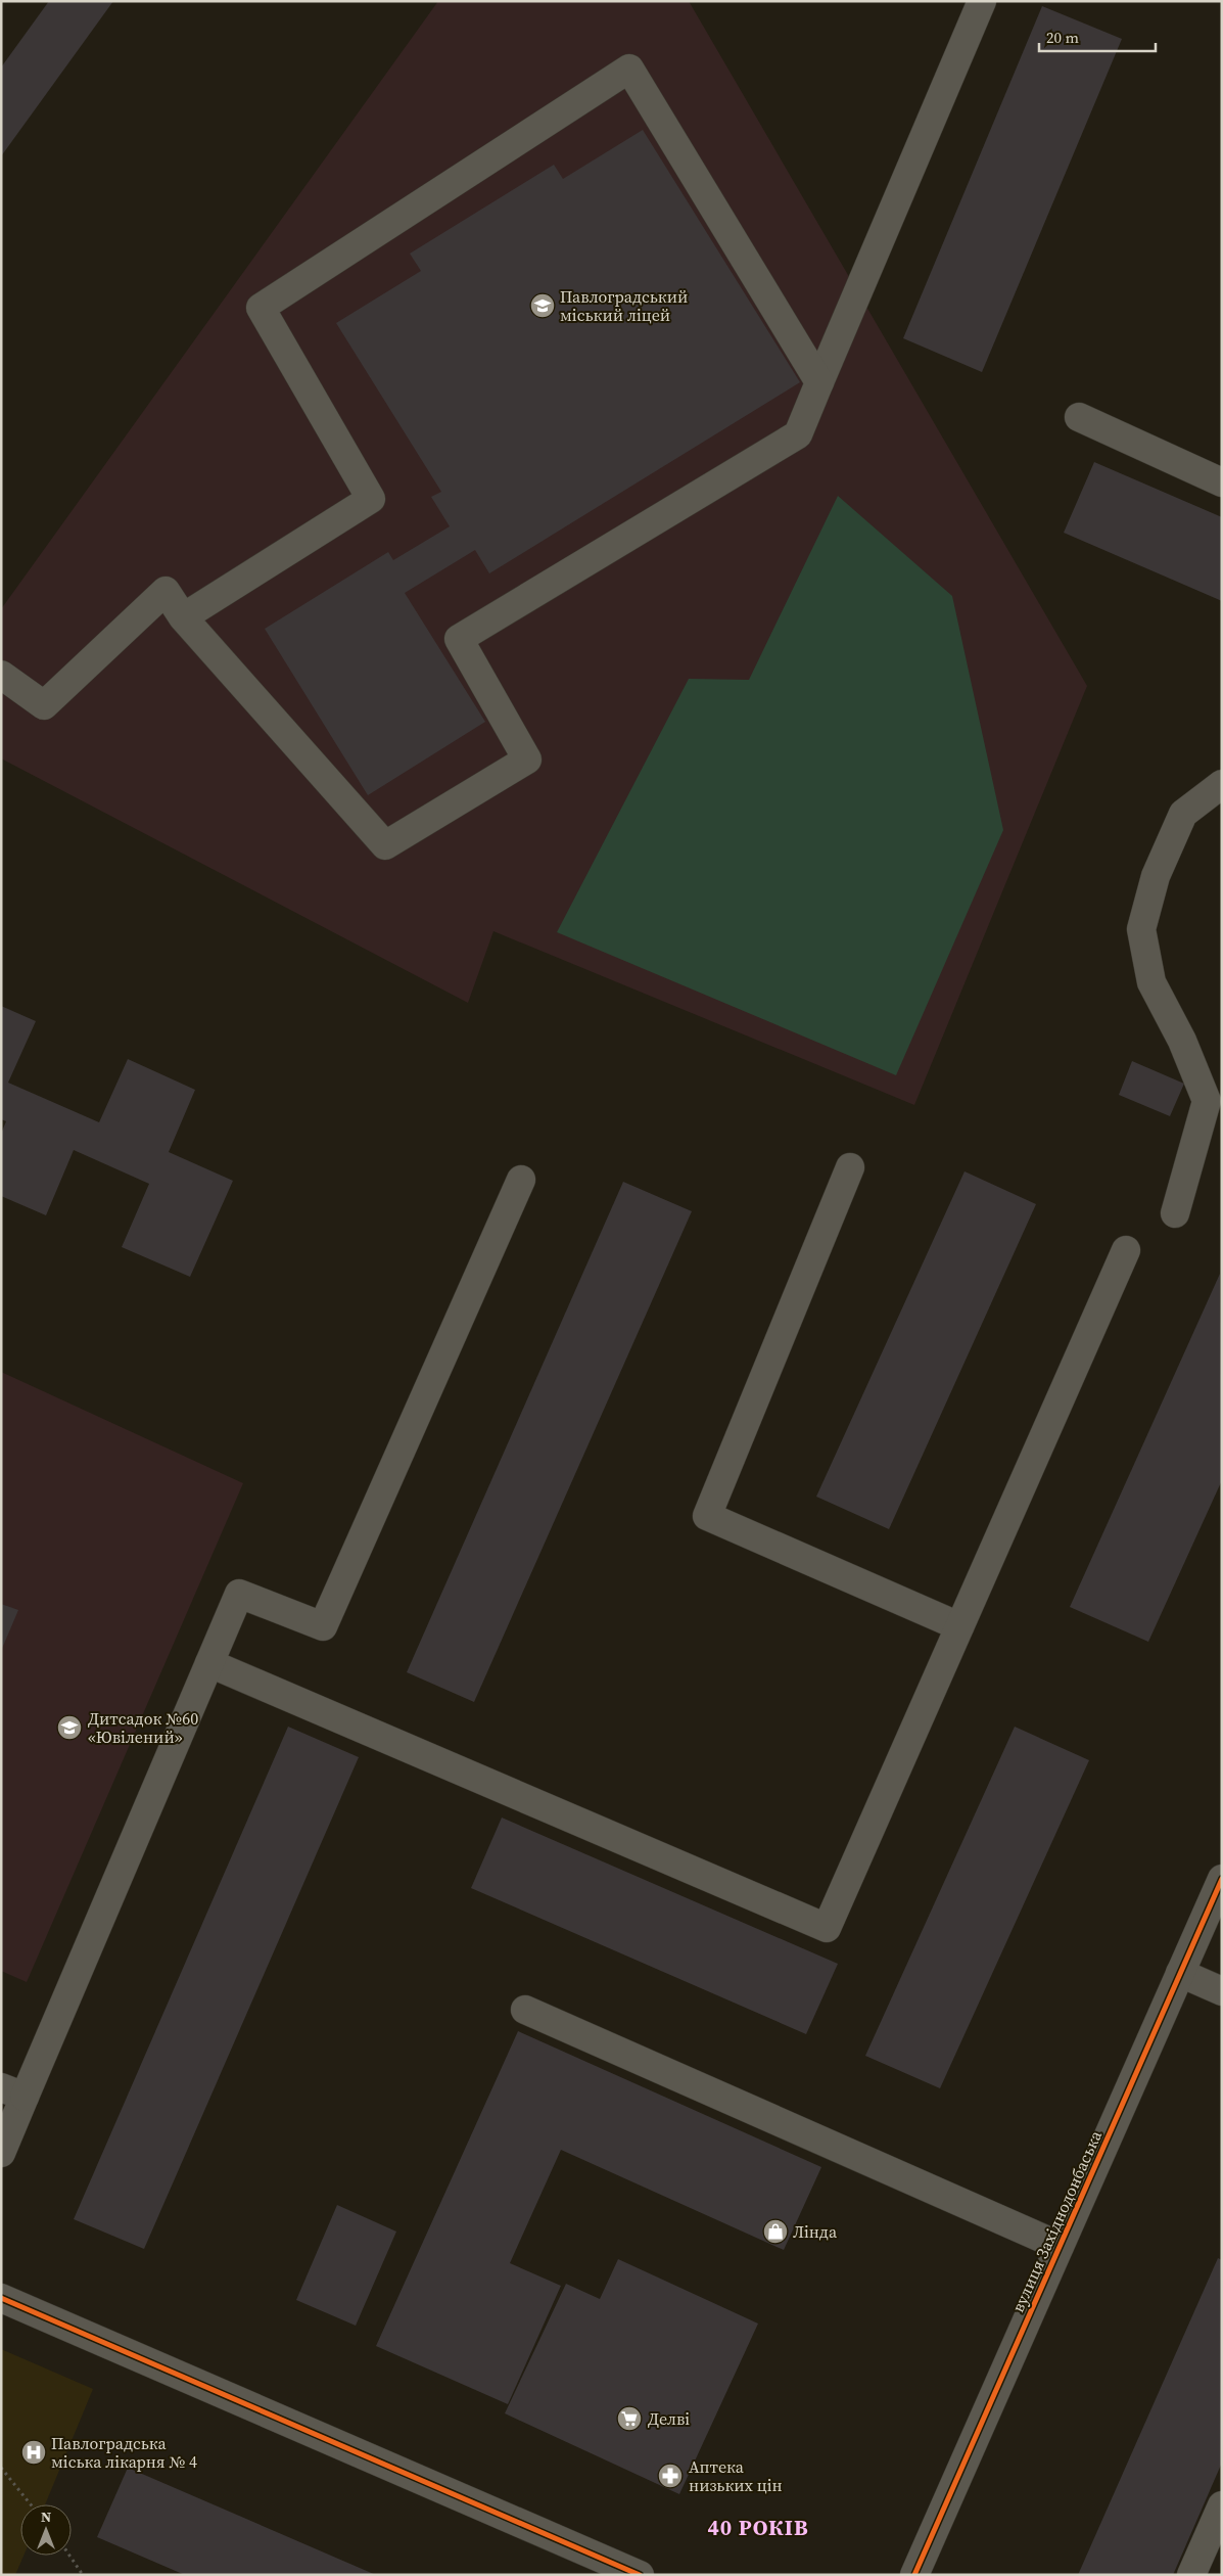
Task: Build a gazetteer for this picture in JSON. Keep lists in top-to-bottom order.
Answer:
{
  "streets": {
    "street": ["вулиця Західнодонбаська"]
  },
  "districts": ["40 РОКІВ"],
  "places": {
    "school or university": ["Павлоградський міський ліцей", "Дитсадок №60 «Ювілений»"],
    "shop": ["Лінда"],
    "supermarket": ["Делві"],
    "hospital": ["Павлоградська міська лікарня № 4"],
    "pharmacy": ["Аптека низьких цін"]
  },
  "scale_bar": "20 m",
  "north": "top"
}
